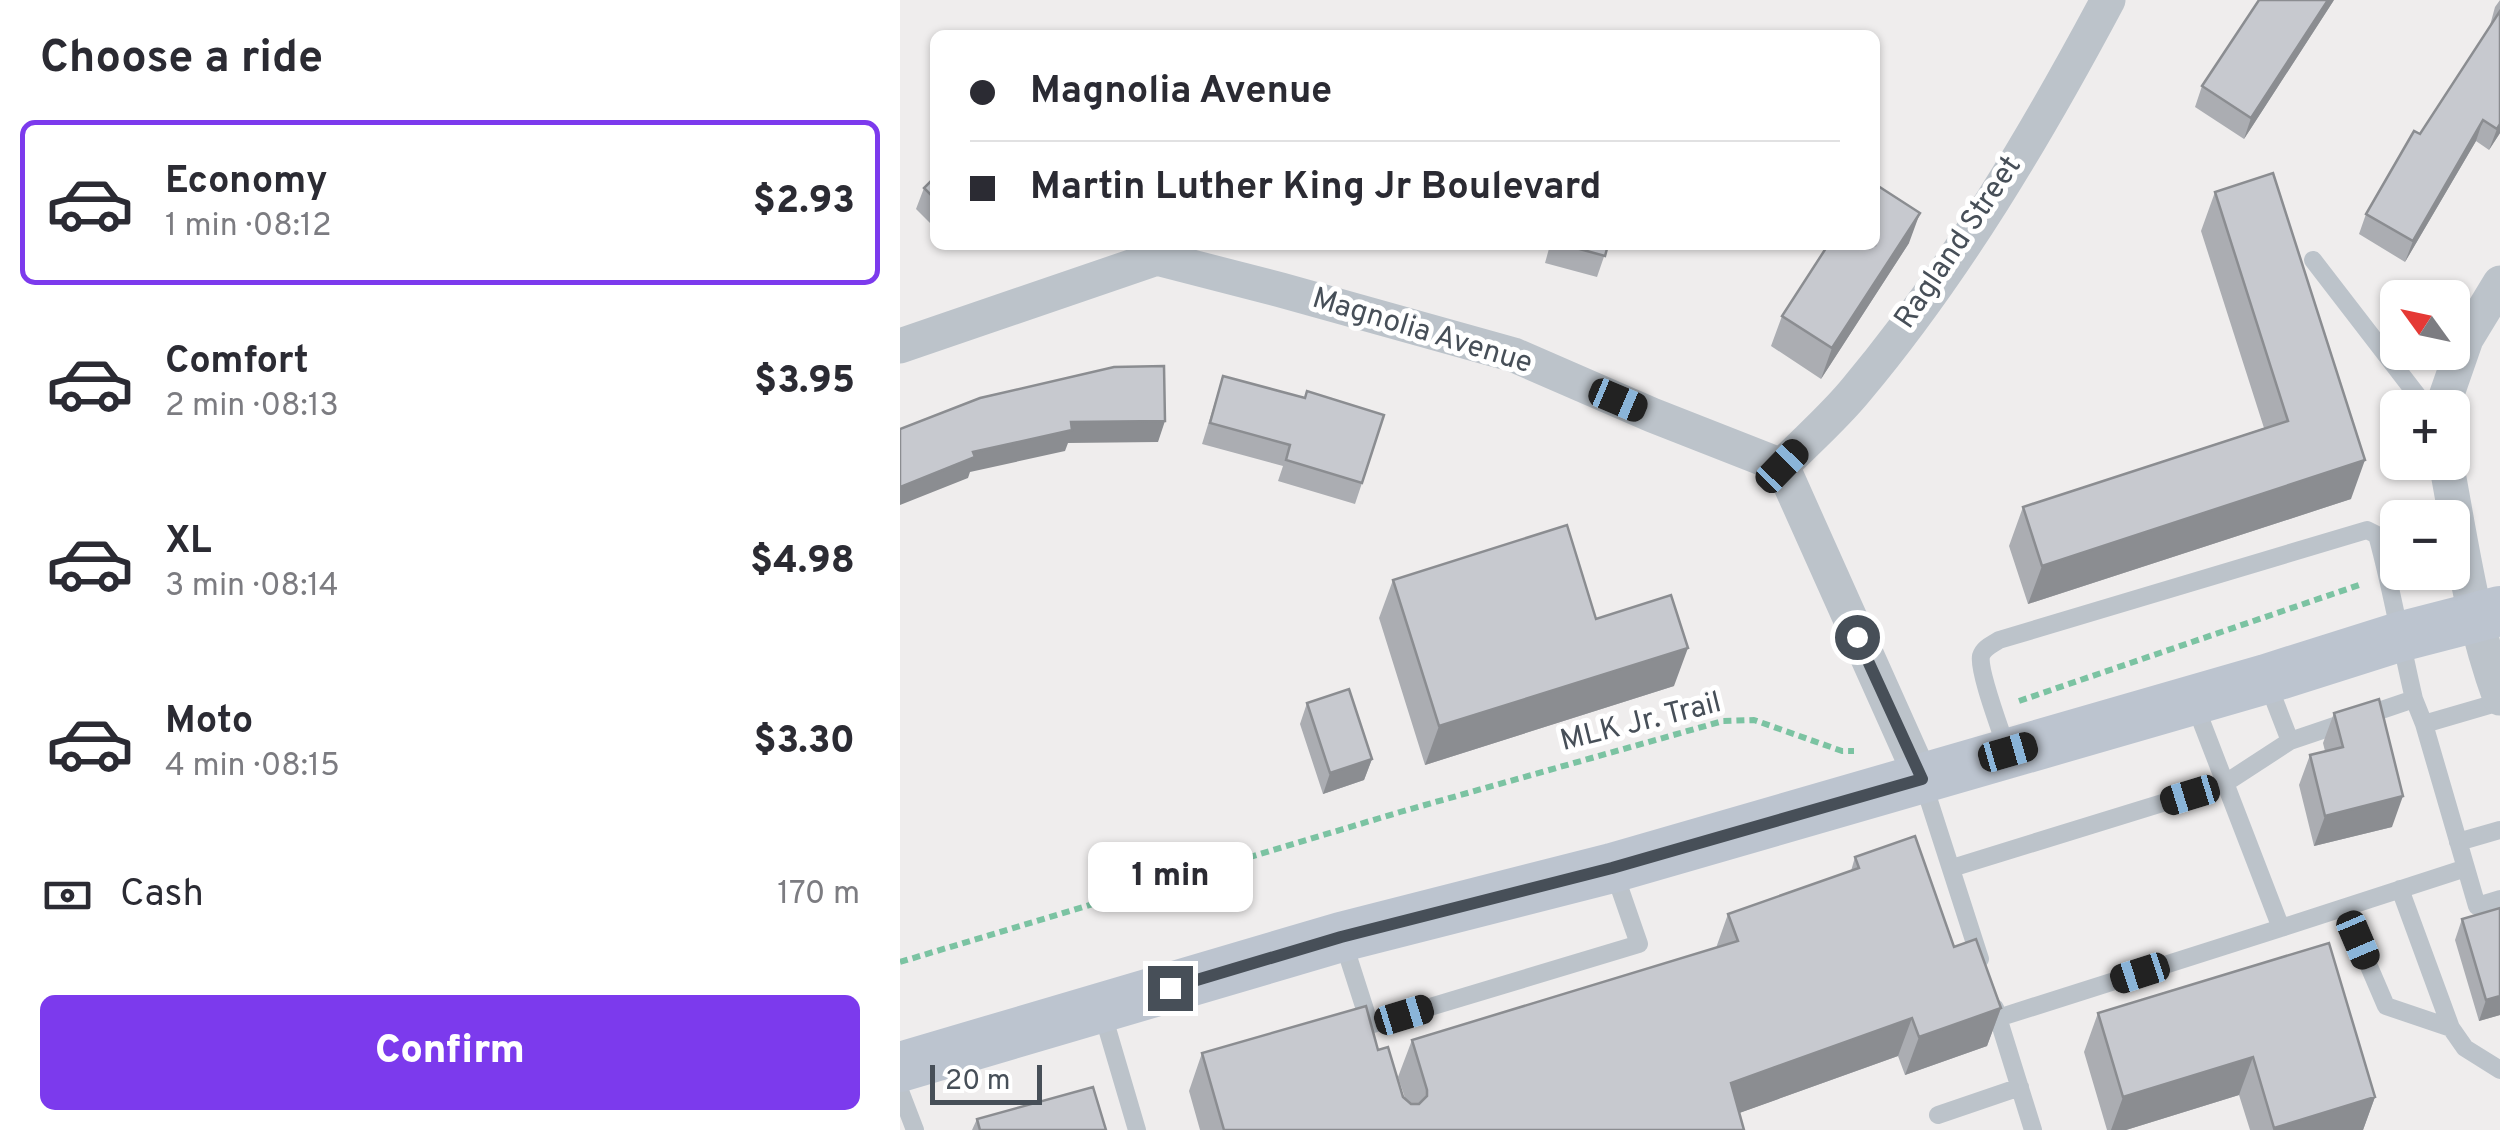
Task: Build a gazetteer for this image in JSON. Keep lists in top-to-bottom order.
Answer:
{
  "streets": {
    "street": ["Ragland Street", "Magnolia Avenue"],
    "path": ["MLK Jr. Trail"]
  },
  "crossings": [
    ["Ragland Street", "Magnolia Avenue"]
  ],
  "scale_bar": "20 m",
  "north": "top left",
  "page": {
    "heading": "Choose a ride",
    "banner": ["Magnolia Avenue", "Martin Luther King Jr Boulevard"],
    "list": [
      {
        "name": "Economy",
        "note": "1 min · 08:12",
        "value": "$2.93"
      },
      {
        "name": "Comfort",
        "note": "2 min · 08:13",
        "value": "$3.95"
      },
      {
        "name": "XL",
        "note": "3 min · 08:14",
        "value": "$4.98"
      },
      {
        "name": "Moto",
        "note": "4 min · 08:15",
        "value": "$3.30"
      }
    ],
    "map_buttons": ["+", "−"],
    "pay": ["Cash", "170 m"],
    "bubble": "1 min",
    "buttons": "Confirm",
    "scale": "20 m"
  }
}
